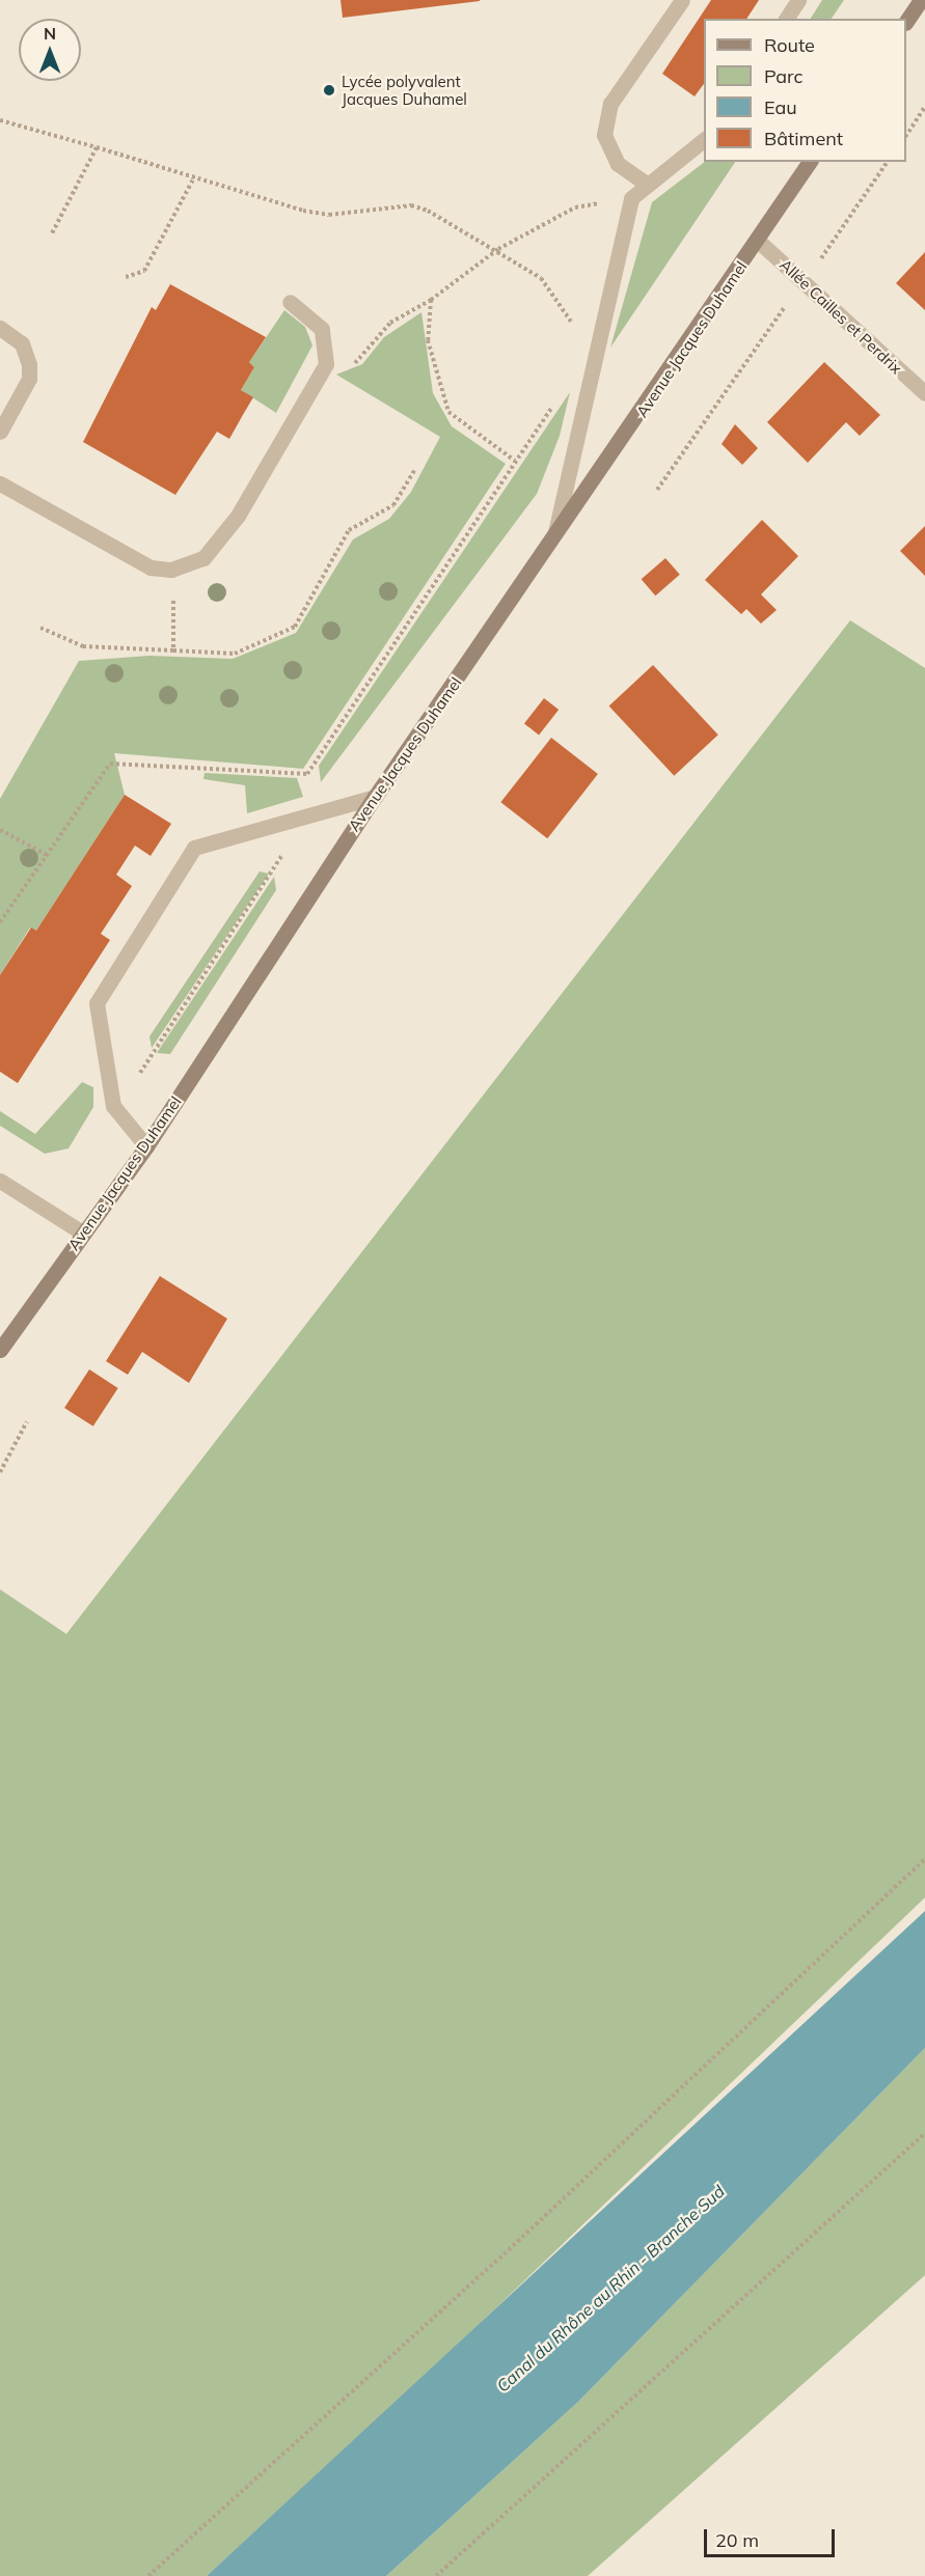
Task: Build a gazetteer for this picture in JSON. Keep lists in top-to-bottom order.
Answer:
{
  "streets": {
    "main road": ["Avenue Jacques Duhamel"],
    "street": ["Allée Cailles et Perdrix"]
  },
  "crossings": [
    ["Allée Cailles et Perdrix", "Avenue Jacques Duhamel"]
  ],
  "water": ["Canal du Rhône au Rhin - Branche Sud"],
  "places": ["Lycée polyvalent Jacques Duhamel"],
  "legend": [
    "Route",
    "Parc",
    "Eau",
    "Bâtiment"
  ],
  "scale_bar": "20 m",
  "north": "top"
}
